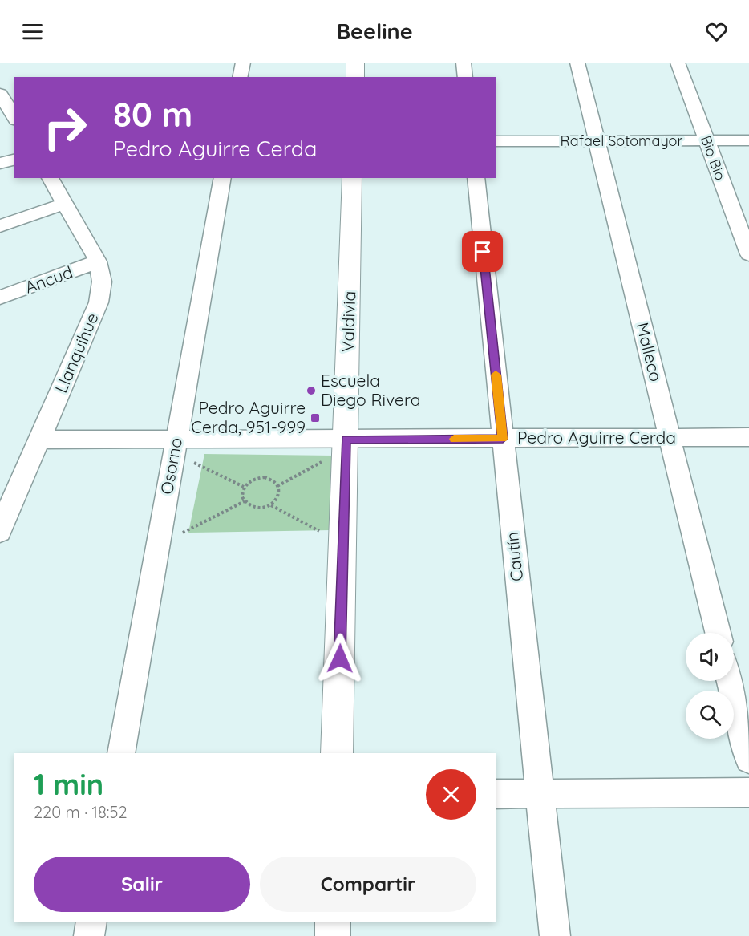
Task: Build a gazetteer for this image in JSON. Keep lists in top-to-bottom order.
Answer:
{
  "streets": {
    "street": [
      "Rafael Sotomayor",
      "Bio Bio",
      "Ancud",
      "Valdivia",
      "Malleco",
      "Llanquihue",
      "Pedro Aguirre Cerda",
      "Osorno",
      "Cautín"
    ]
  },
  "crossings": [
    ["Rafael Sotomayor", "Bio Bio"],
    ["Rafael Sotomayor", "Malleco"],
    ["Ancud", "Llanquihue"],
    ["Valdivia", "Pedro Aguirre Cerda"],
    ["Malleco", "Pedro Aguirre Cerda"],
    ["Llanquihue", "Pedro Aguirre Cerda"],
    ["Pedro Aguirre Cerda", "Osorno"],
    ["Pedro Aguirre Cerda", "Cautín"]
  ],
  "places": {
    "other": ["Escuela Diego Rivera"],
    "transit": ["Pedro Aguirre Cerda, 951-999"]
  },
  "page": {
    "header": "Beeline",
    "turn": ["80 m", "Pedro Aguirre Cerda"],
    "heading": ["1 min", "220 m · 18:52"],
    "buttons": ["Salir", "Compartir"]
  }
}
